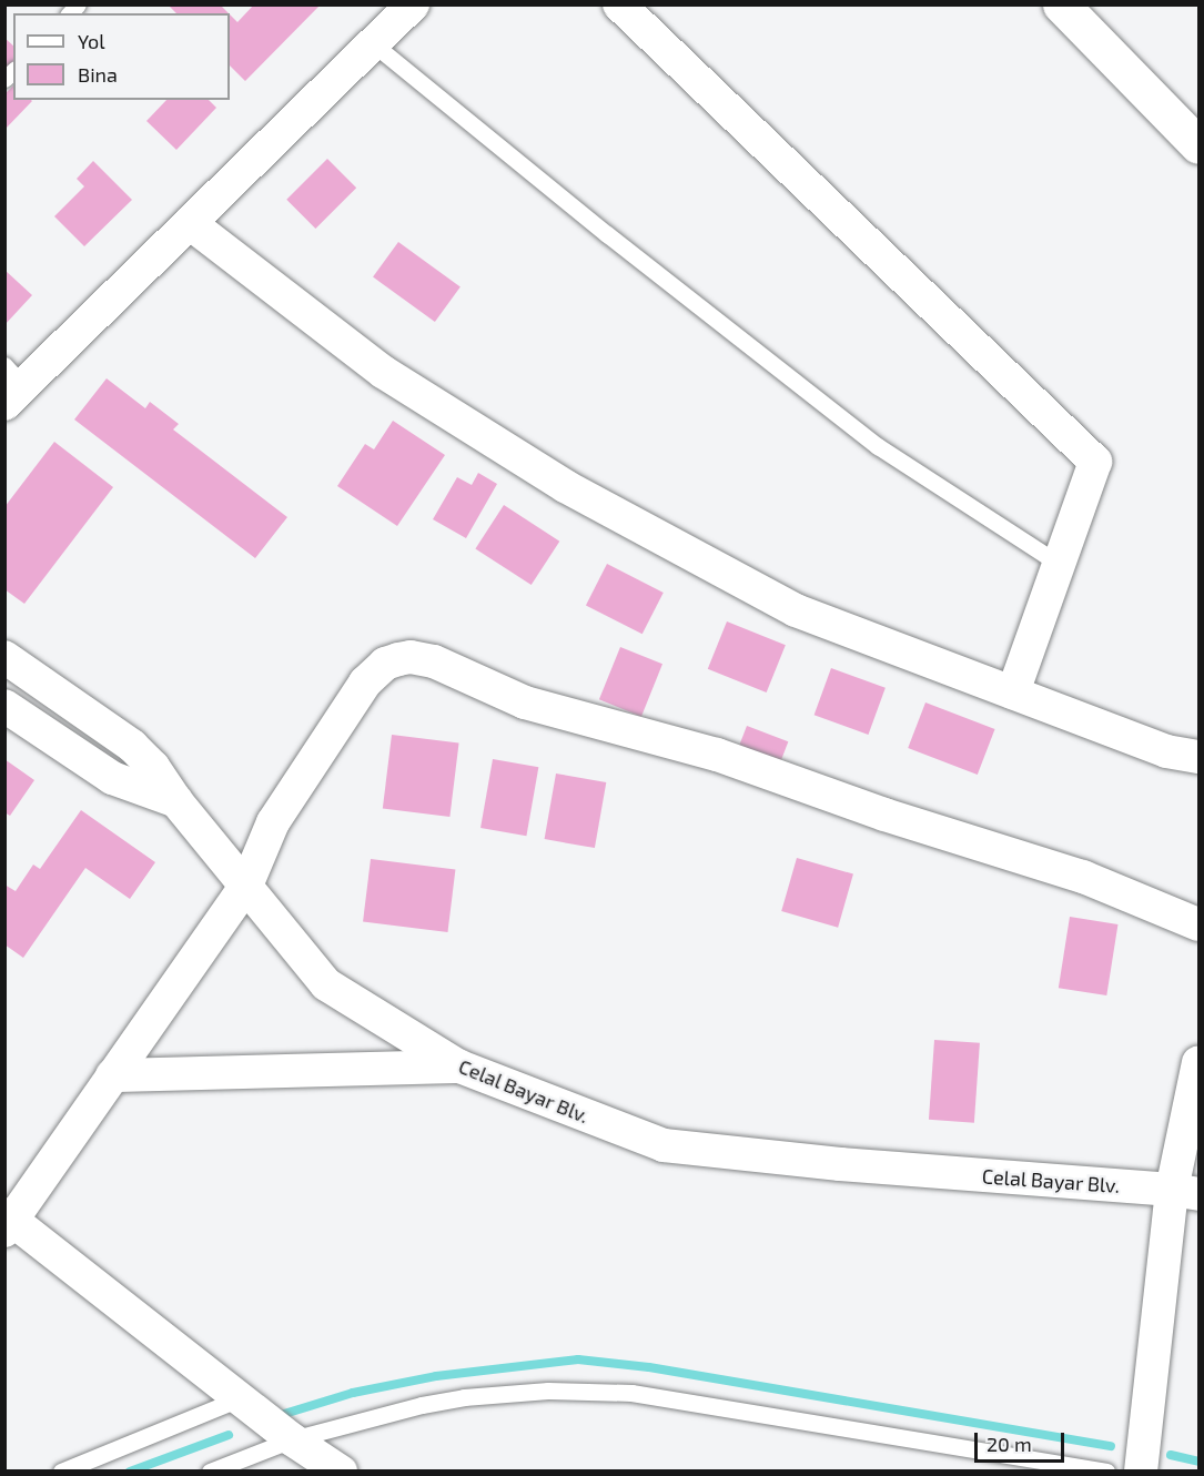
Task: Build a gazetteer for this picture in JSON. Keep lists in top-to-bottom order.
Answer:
{
  "streets": {
    "street": ["Celal Bayar Blv."]
  },
  "legend": ["Yol", "Bina"],
  "scale_bar": "20 m"
}
